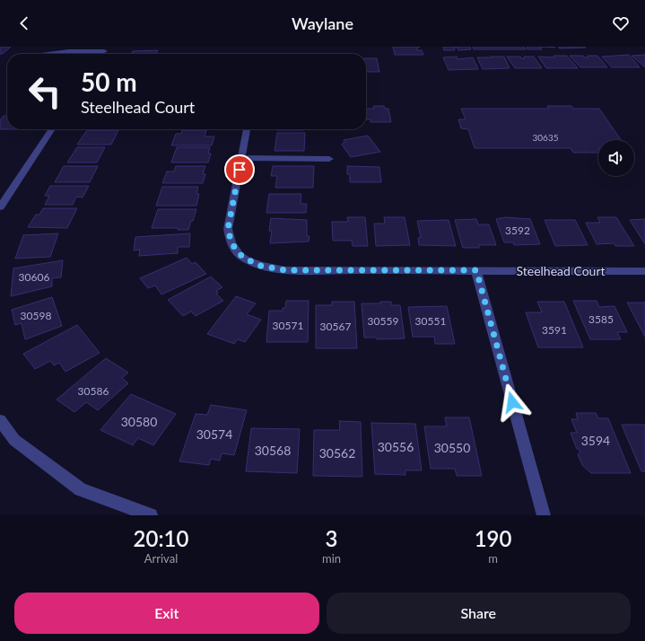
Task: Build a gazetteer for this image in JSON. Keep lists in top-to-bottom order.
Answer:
{
  "streets": {
    "street": ["Steelhead Court"]
  },
  "house_numbers": [
    "30635",
    "3592",
    "30606",
    "30598",
    "3585",
    "30559",
    "30551",
    "30571",
    "30567",
    "3591",
    "30586",
    "30580",
    "30574",
    "3594",
    "30556",
    "30550",
    "30568",
    "30562"
  ],
  "page": {
    "header": "Waylane",
    "turn": ["50 m", "Steelhead Court"],
    "eta": [
      "20:10",
      "Arrival",
      "3",
      "min",
      "190",
      "m"
    ],
    "buttons": ["Exit", "Share"]
  }
}
